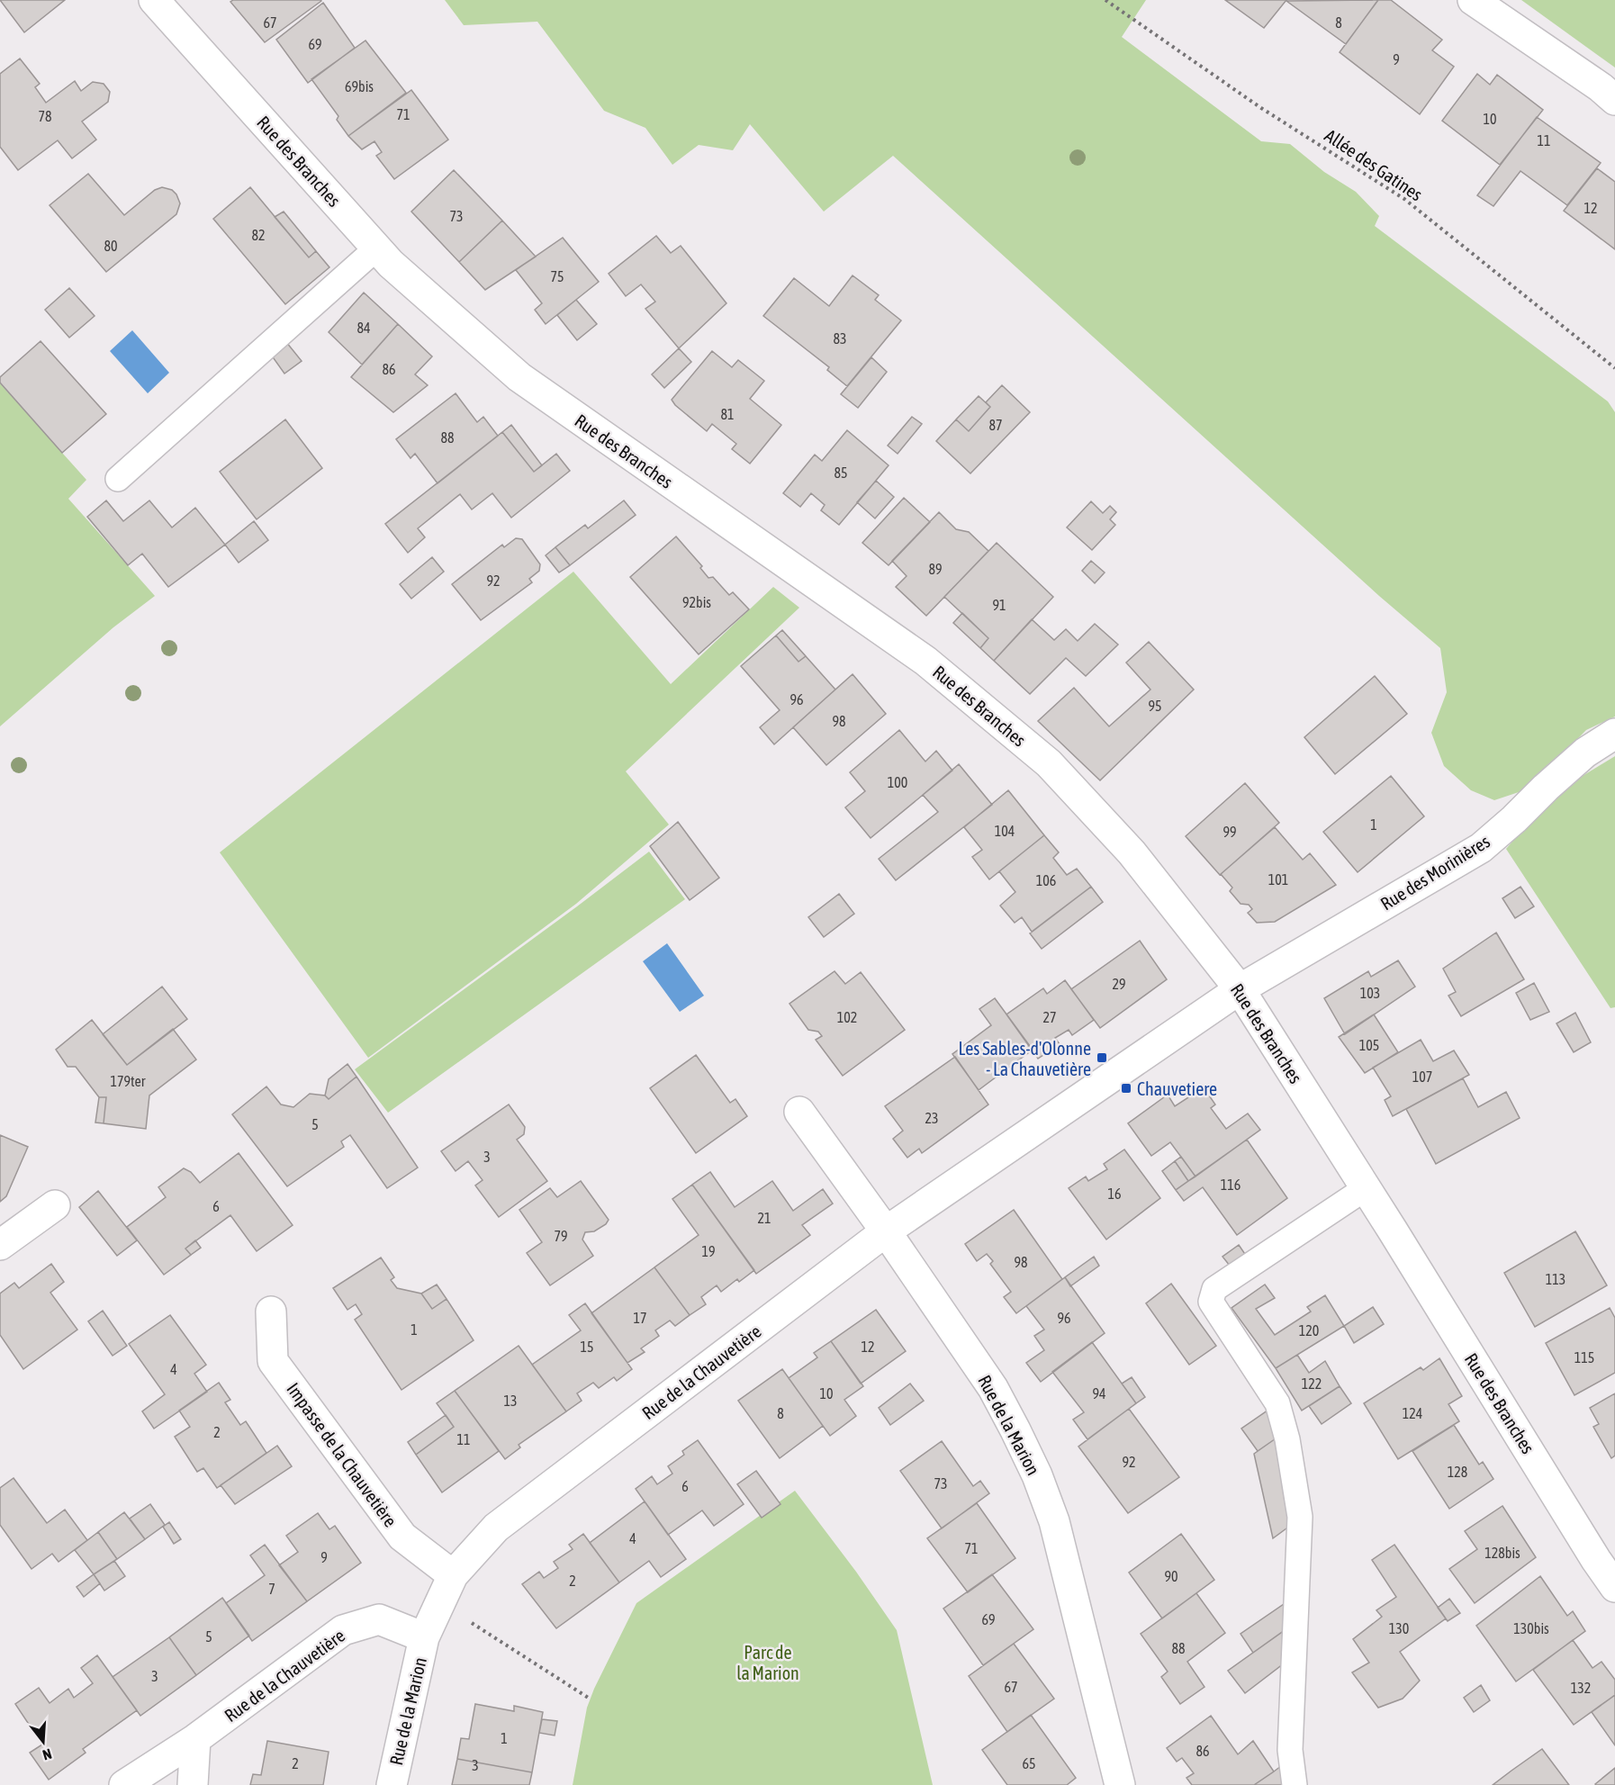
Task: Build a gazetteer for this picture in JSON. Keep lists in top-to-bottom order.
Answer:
{
  "streets": {
    "street": [
      "Rue des Branches",
      "Rue des Morinières",
      "Rue de la Chauvetière",
      "Rue de la Marion",
      "Impasse de la Chauvetière"
    ],
    "path": ["Allée des Gatines"]
  },
  "crossings": [
    ["Rue des Branches", "Rue des Morinières"],
    ["Rue des Branches", "Rue de la Chauvetière"],
    ["Rue des Morinières", "Rue de la Chauvetière"],
    ["Rue de la Chauvetière", "Rue de la Marion"],
    ["Rue de la Chauvetière", "Impasse de la Chauvetière"]
  ],
  "parks": ["Parc de la Marion"],
  "places": {
    "transit": ["Les Sables-d'Olonne - La Chauvetière", "Chauvetiere"]
  },
  "house_numbers": [
    "67",
    "8",
    "69",
    "9",
    "69bis",
    "71",
    "78",
    "10",
    "11",
    "12",
    "73",
    "82",
    "80",
    "75",
    "84",
    "83",
    "86",
    "81",
    "87",
    "88",
    "85",
    "89",
    "92",
    "92bis",
    "91",
    "96",
    "95",
    "98",
    "100",
    "1",
    "104",
    "99",
    "101",
    "106",
    "29",
    "103",
    "102",
    "27",
    "105",
    "107",
    "179ter",
    "23",
    "5",
    "3",
    "116",
    "16",
    "6",
    "21",
    "79",
    "19",
    "98",
    "113",
    "17",
    "96",
    "1",
    "120",
    "15",
    "12",
    "115",
    "4",
    "122",
    "10",
    "94",
    "13",
    "8",
    "124",
    "2",
    "11",
    "92",
    "128",
    "73",
    "6",
    "4",
    "71",
    "128bis",
    "9",
    "90",
    "2",
    "7",
    "69",
    "130",
    "130bis",
    "5",
    "88",
    "3",
    "67",
    "132",
    "1",
    "86",
    "2",
    "65",
    "3"
  ],
  "north": "bottom"
}
